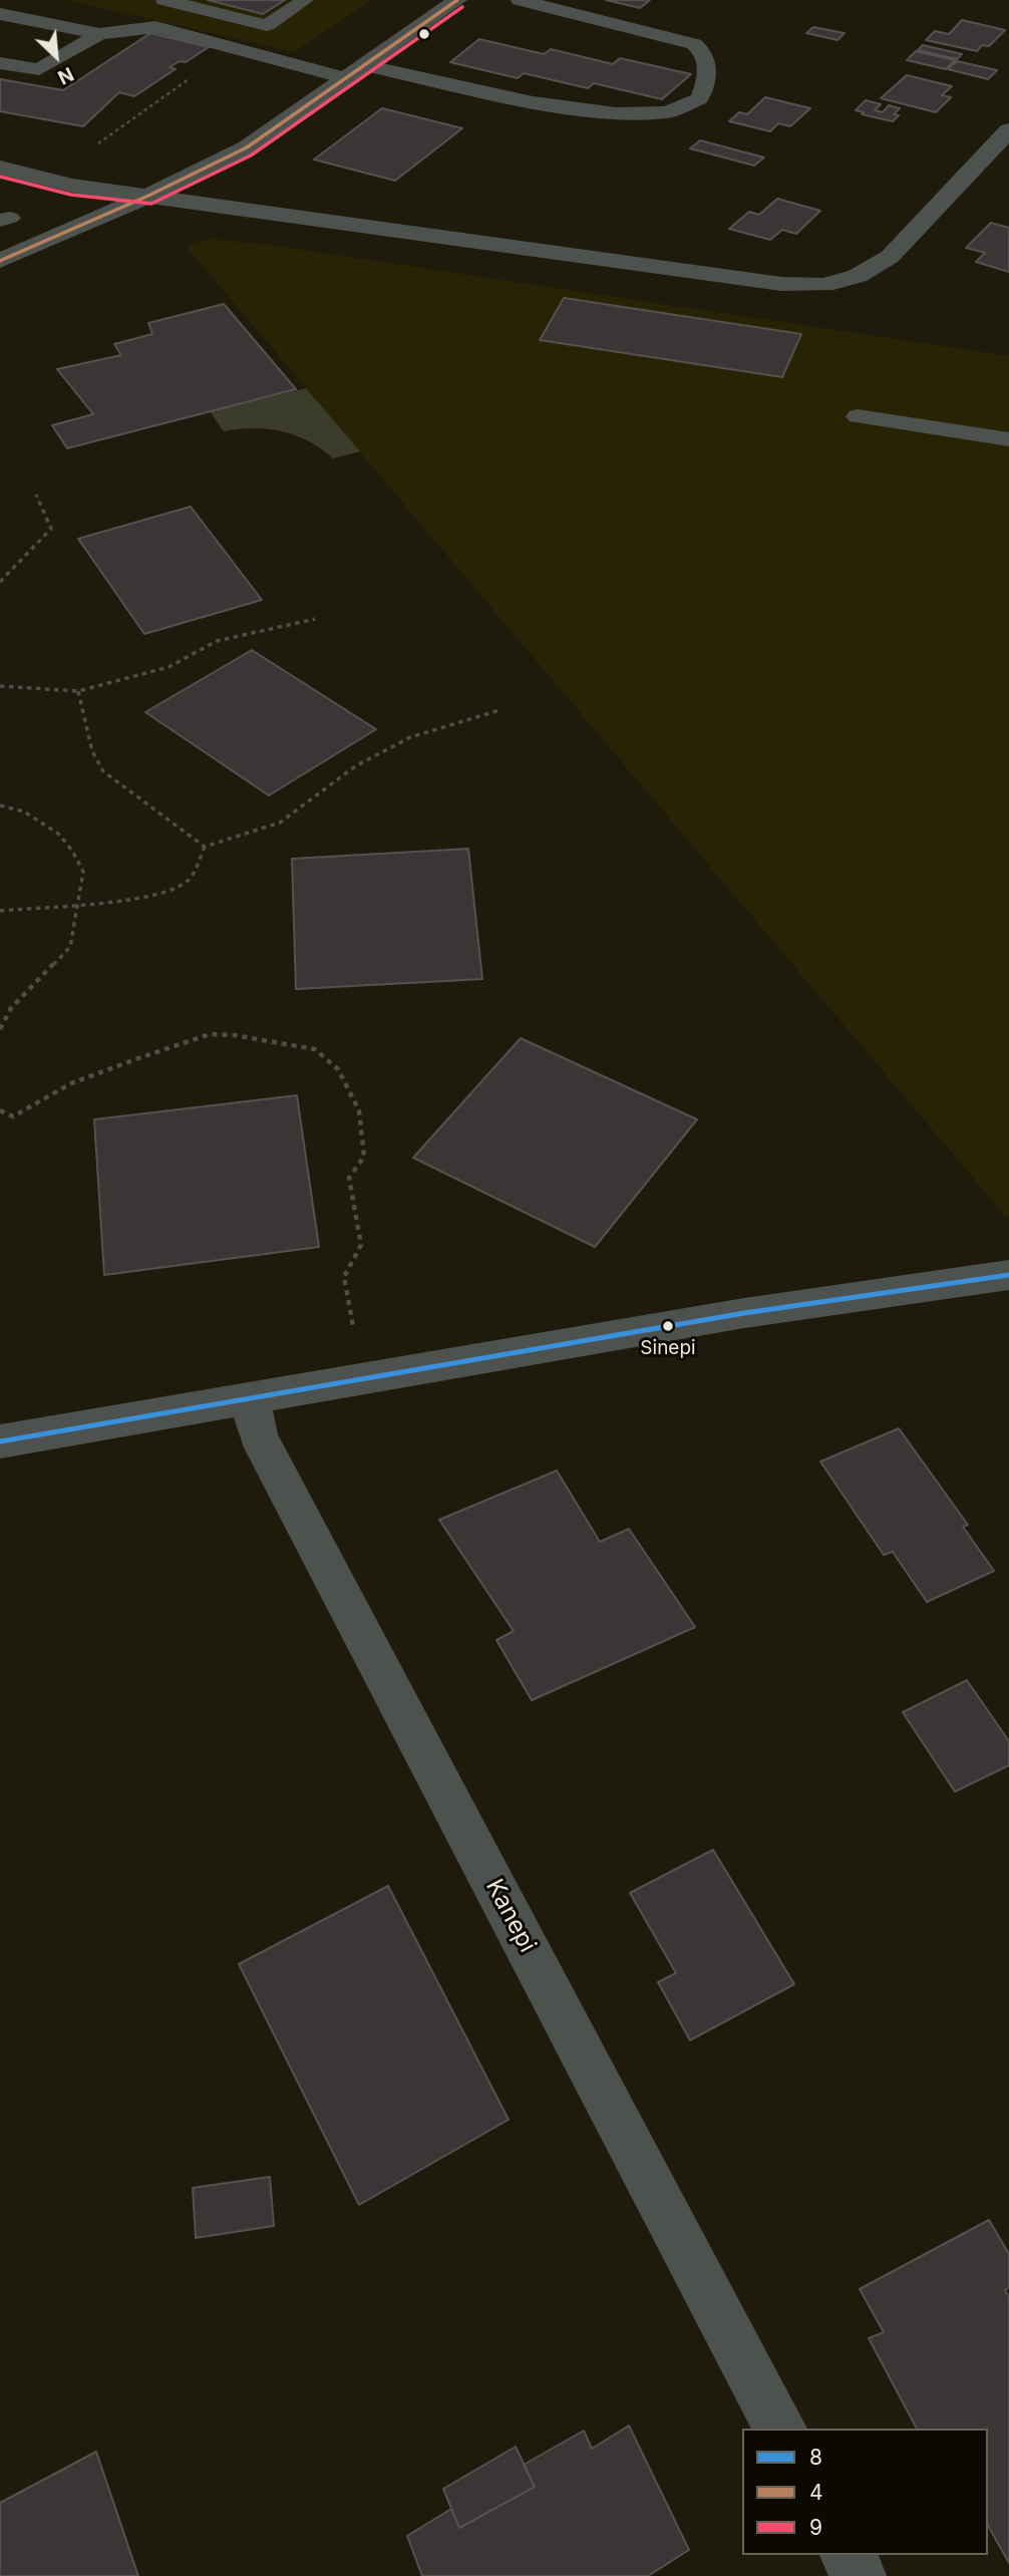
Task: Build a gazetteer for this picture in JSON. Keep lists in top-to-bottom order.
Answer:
{
  "streets": {
    "street": ["Kanepi"]
  },
  "places": ["Sinepi"],
  "lines": ["transit line 4", "transit line 9", "transit line 8"],
  "legend": ["8", "4", "9"],
  "north": "bottom right"
}
